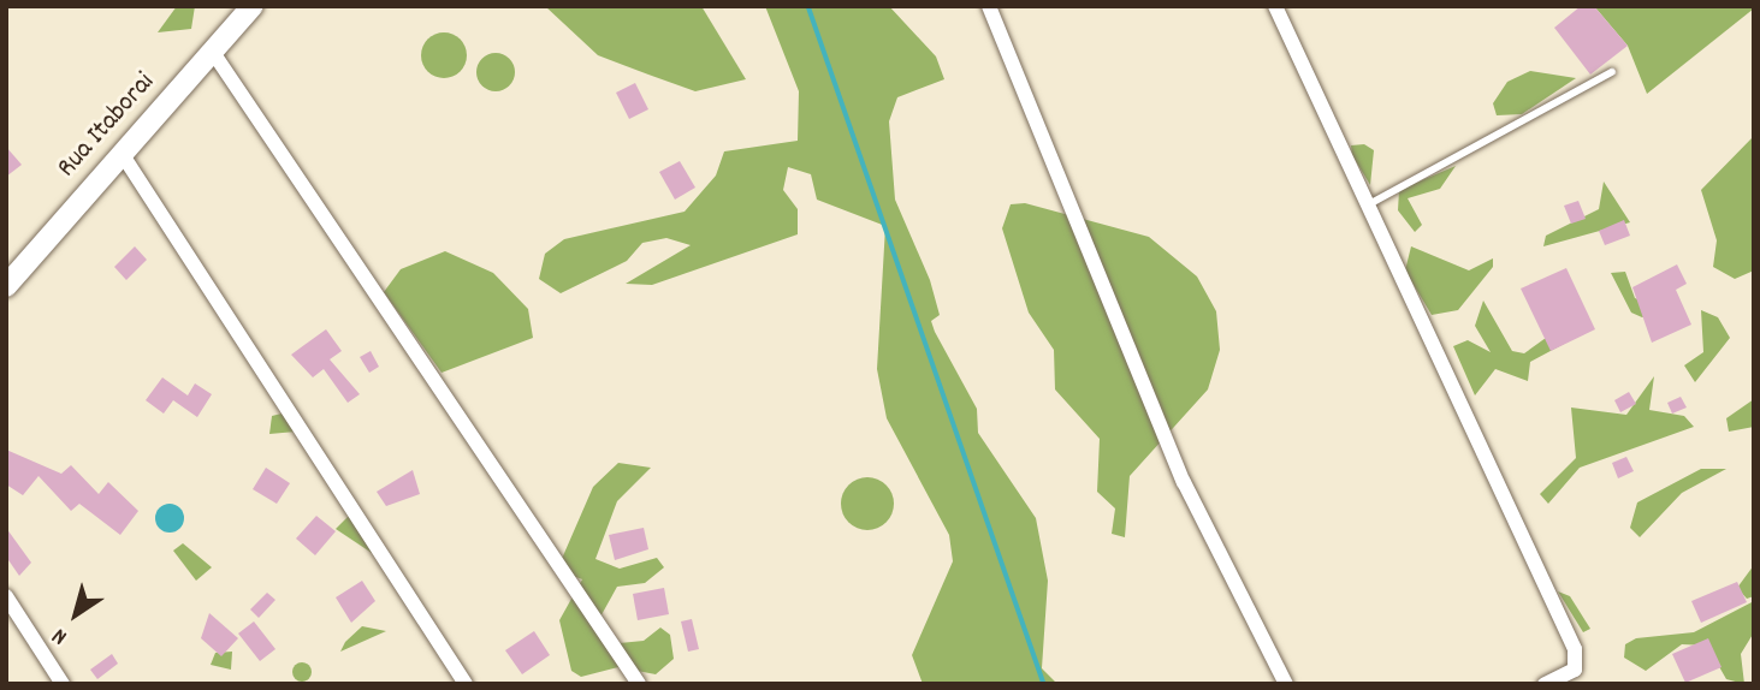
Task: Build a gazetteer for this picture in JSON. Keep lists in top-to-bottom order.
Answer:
{
  "streets": {
    "street": ["Rua Itaborai"]
  },
  "north": "bottom left"
}
